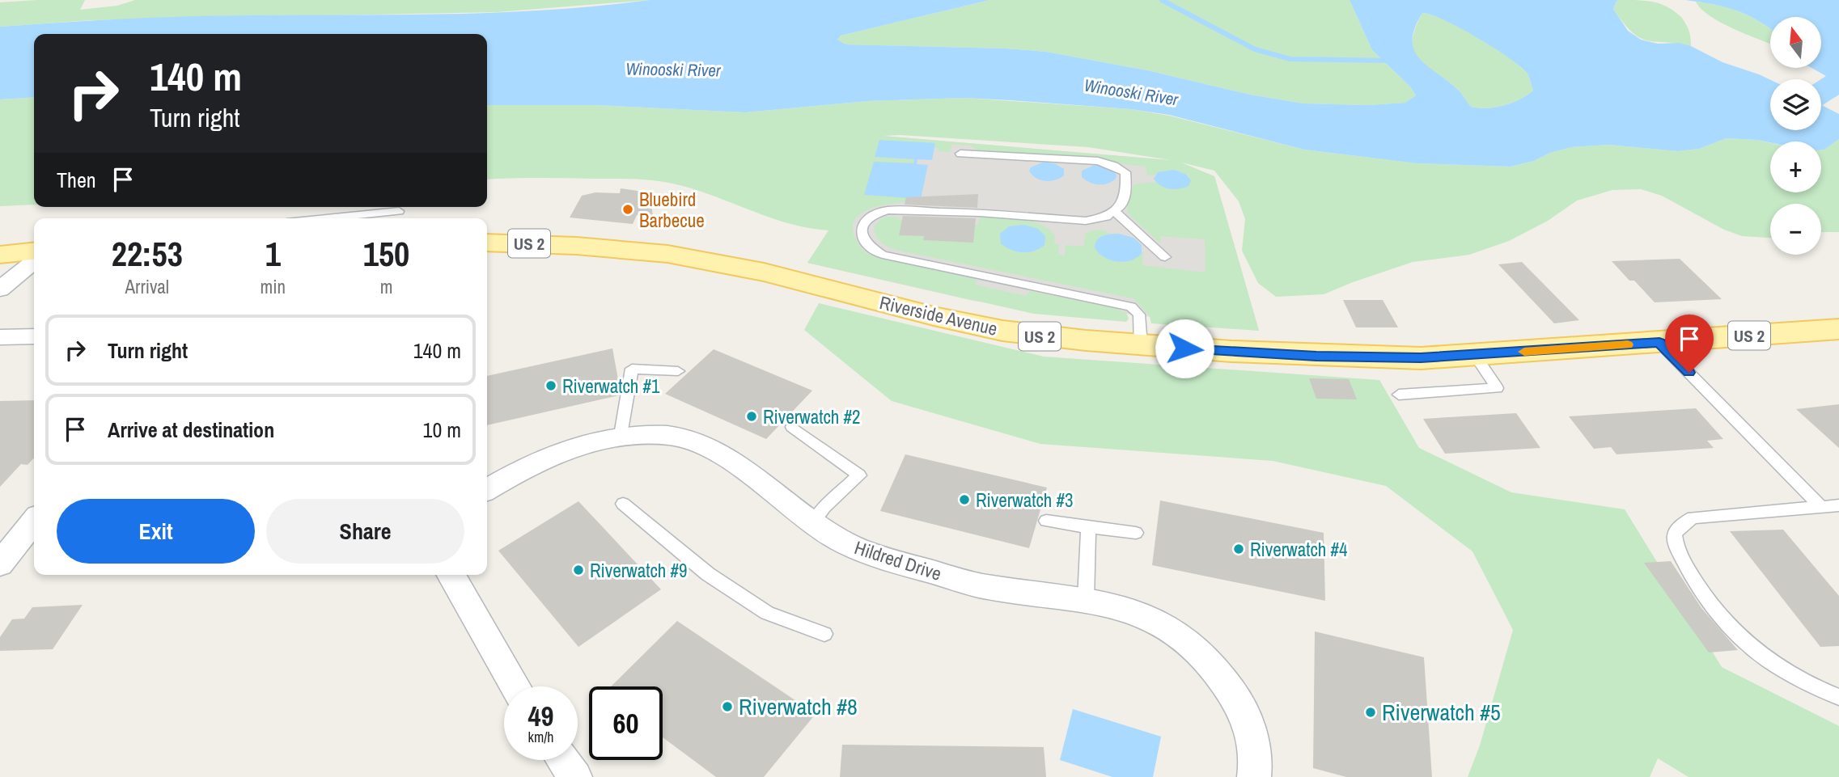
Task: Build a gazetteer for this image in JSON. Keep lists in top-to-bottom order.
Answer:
{
  "streets": {
    "main road": ["US 2", "Riverside Avenue"],
    "street": ["Hildred Drive"]
  },
  "water": ["Winooski River"],
  "places": [
    "Bluebird Barbecue",
    "Riverwatch #1",
    "Riverwatch #2",
    "Riverwatch #3",
    "Riverwatch #4",
    "Riverwatch #9",
    "Riverwatch #8",
    "Riverwatch #5"
  ],
  "north": "top",
  "page": {
    "map_buttons": ["+", "−"],
    "turn": ["140 m", "Turn right"],
    "then": "Then",
    "eta": [
      "22:53",
      "Arrival",
      "1",
      "min",
      "150",
      "m"
    ],
    "list": [
      {
        "name": "Turn right",
        "value": "140 m"
      },
      {
        "name": "Arrive at destination",
        "value": "10 m"
      }
    ],
    "buttons": ["Exit", "Share"],
    "speed": "49 km/h",
    "limit": "60"
  }
}
